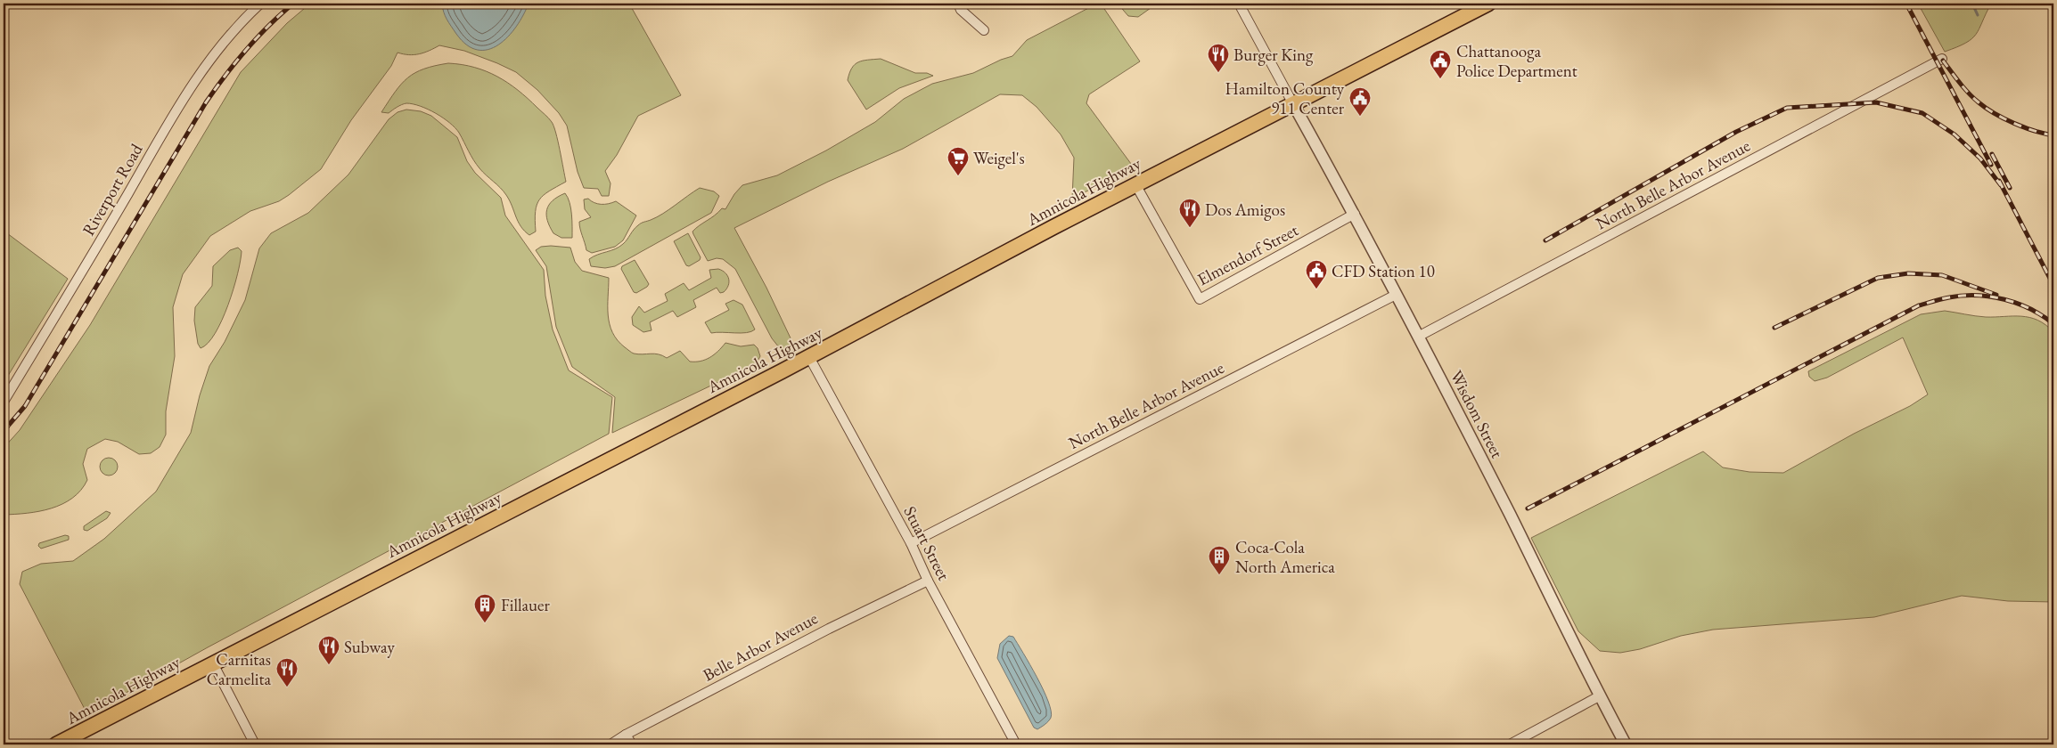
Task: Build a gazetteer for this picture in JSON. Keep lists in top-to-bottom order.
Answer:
{
  "streets": {
    "main road": ["Amnicola Highway"],
    "street": [
      "North Belle Arbor Avenue",
      "Riverport Road",
      "Elmendorf Street",
      "Wisdom Street",
      "Stuart Street",
      "Belle Arbor Avenue"
    ]
  },
  "crossings": [
    ["North Belle Arbor Avenue", "Wisdom Street"],
    ["North Belle Arbor Avenue", "Stuart Street"],
    ["Amnicola Highway", "Elmendorf Street"],
    ["Amnicola Highway", "Wisdom Street"],
    ["Amnicola Highway", "Stuart Street"],
    ["Elmendorf Street", "Wisdom Street"],
    ["Stuart Street", "Belle Arbor Avenue"]
  ],
  "places": {
    "restaurant": [
      "Burger King",
      "Dos Amigos",
      "Subway",
      "Carnitas Carmelita"
    ],
    "public building": ["Chattanooga Police Department", "Hamilton County 911 Center", "CFD Station 10"],
    "supermarket": ["Weigel's"],
    "building": ["Coca-Cola North America", "Fillauer"]
  }
}
